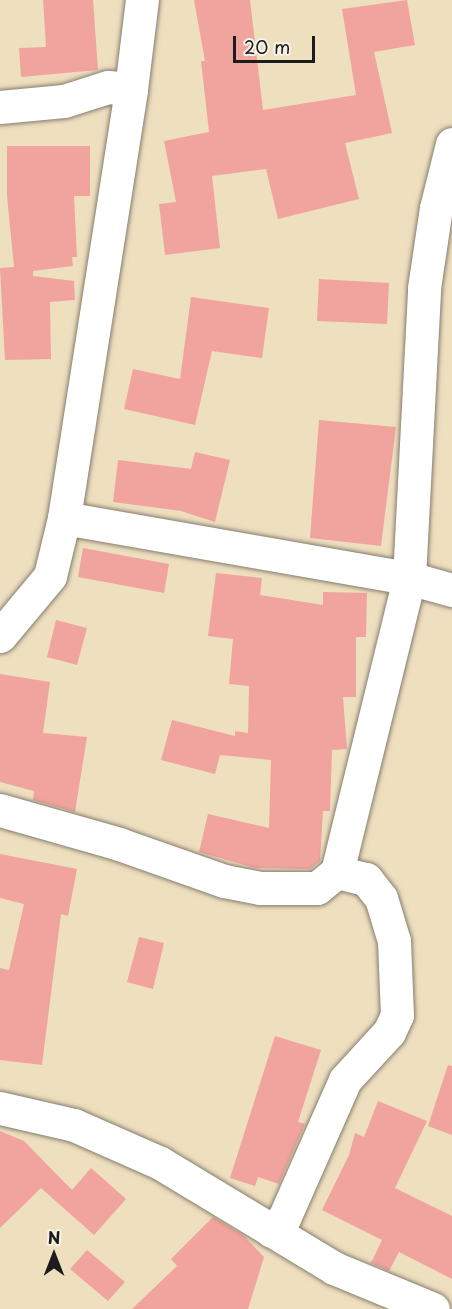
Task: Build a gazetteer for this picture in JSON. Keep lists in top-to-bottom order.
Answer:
{
  "scale_bar": "20 m",
  "north": "top"
}
